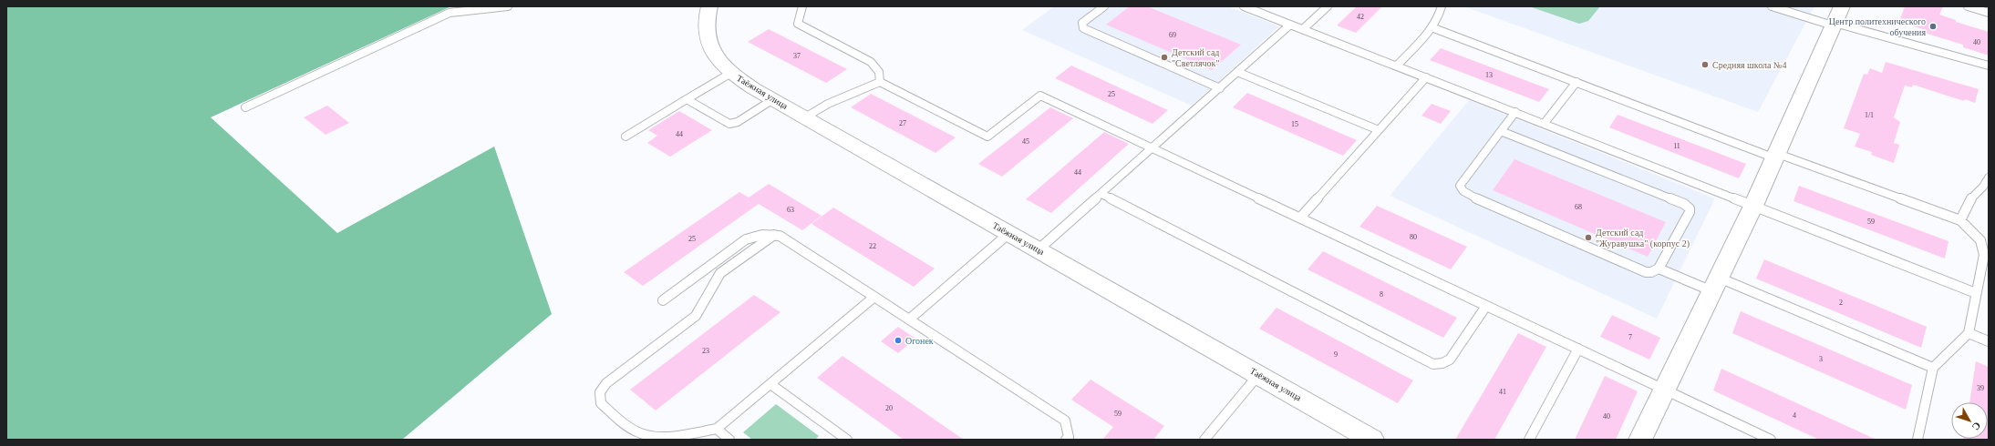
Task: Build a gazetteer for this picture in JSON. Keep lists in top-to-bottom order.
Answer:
{
  "streets": {
    "street": ["Таёжная улица"]
  },
  "places": [
    "Центр политехнического обучения",
    "Детский сад \"Светлячок\"",
    "Средняя школа №4",
    "Детский сад \"Журавушка\" (корпус 2)",
    "Огонек"
  ],
  "house_numbers": [
    "42",
    "69",
    "40",
    "37",
    "13",
    "25",
    "1/1",
    "27",
    "15",
    "44",
    "45",
    "11",
    "44",
    "68",
    "63",
    "59",
    "80",
    "25",
    "22",
    "8",
    "2",
    "7",
    "23",
    "9",
    "3",
    "39",
    "41",
    "20",
    "59",
    "4",
    "40"
  ],
  "north": "bottom right"
}
